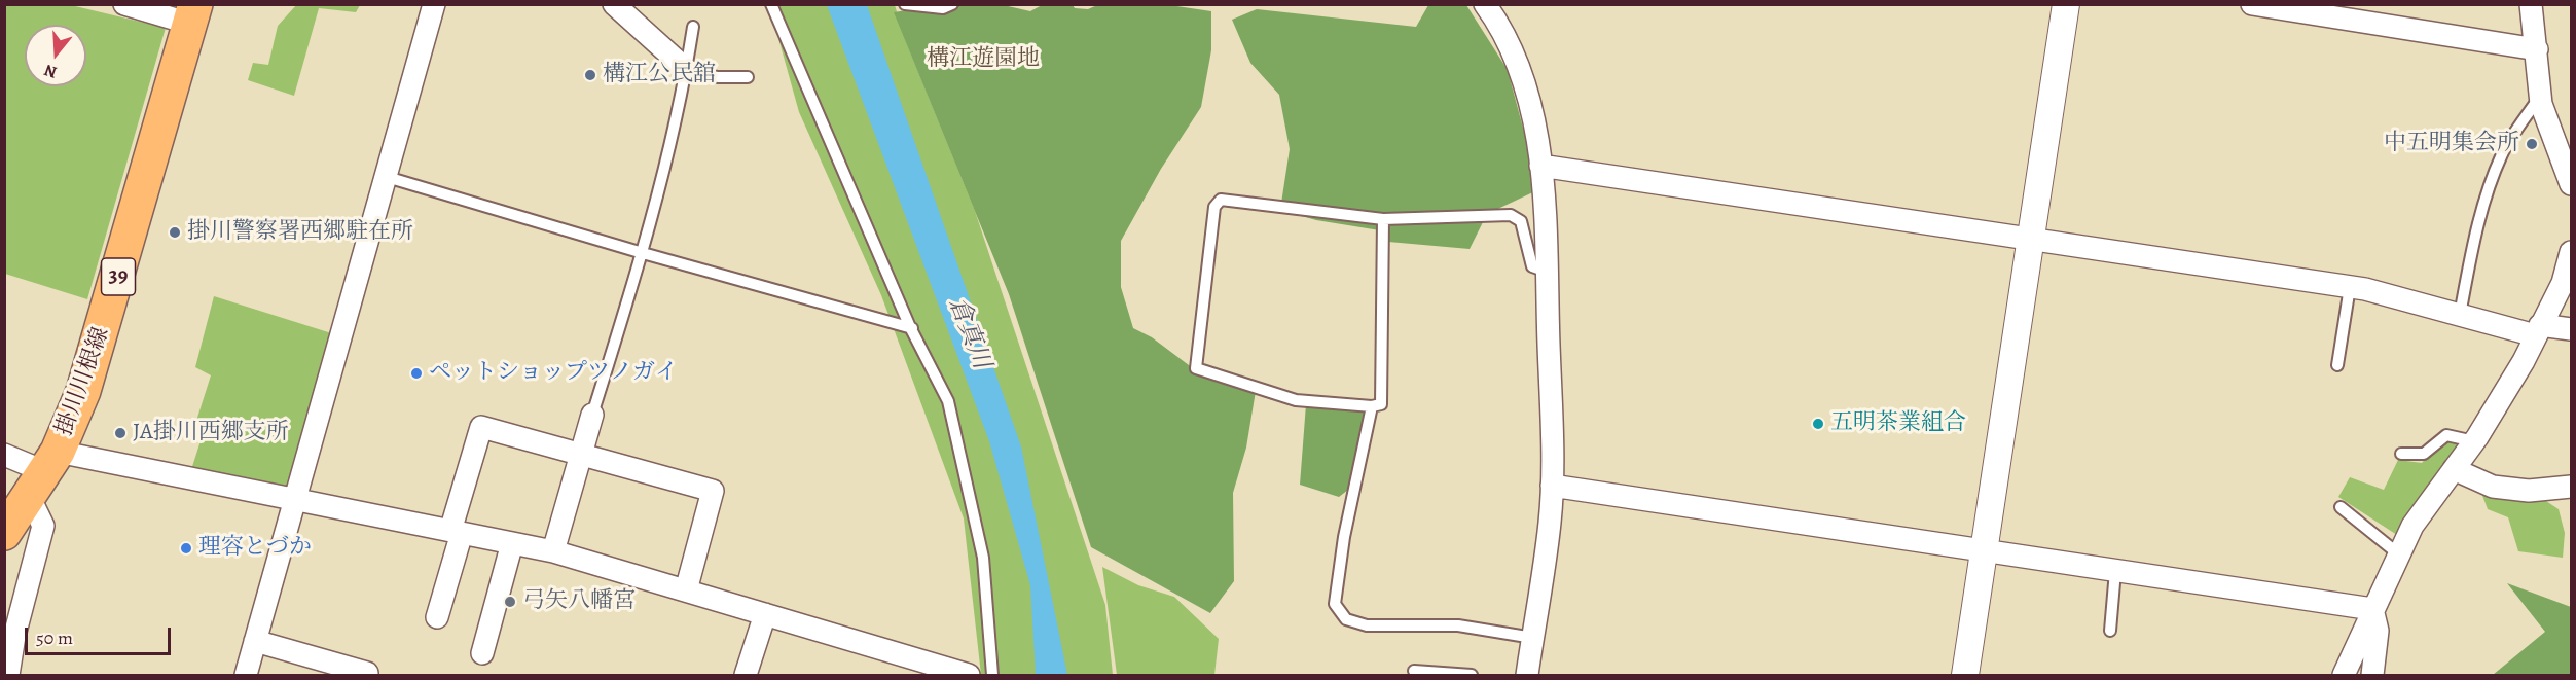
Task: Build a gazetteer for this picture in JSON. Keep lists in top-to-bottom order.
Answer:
{
  "streets": {
    "main road": ["39", "掛川川根線"]
  },
  "water": ["倉真川"],
  "parks": ["構江遊園地"],
  "places": [
    "構江公民舘",
    "中五明集会所",
    "掛川警察署西郷駐在所",
    "ペットショップツノガイ",
    "五明茶業組合",
    "JA掛川西郷支所",
    "理容とづか",
    "弓矢八幡宮"
  ],
  "scale_bar": "50 m",
  "north": "bottom"
}
